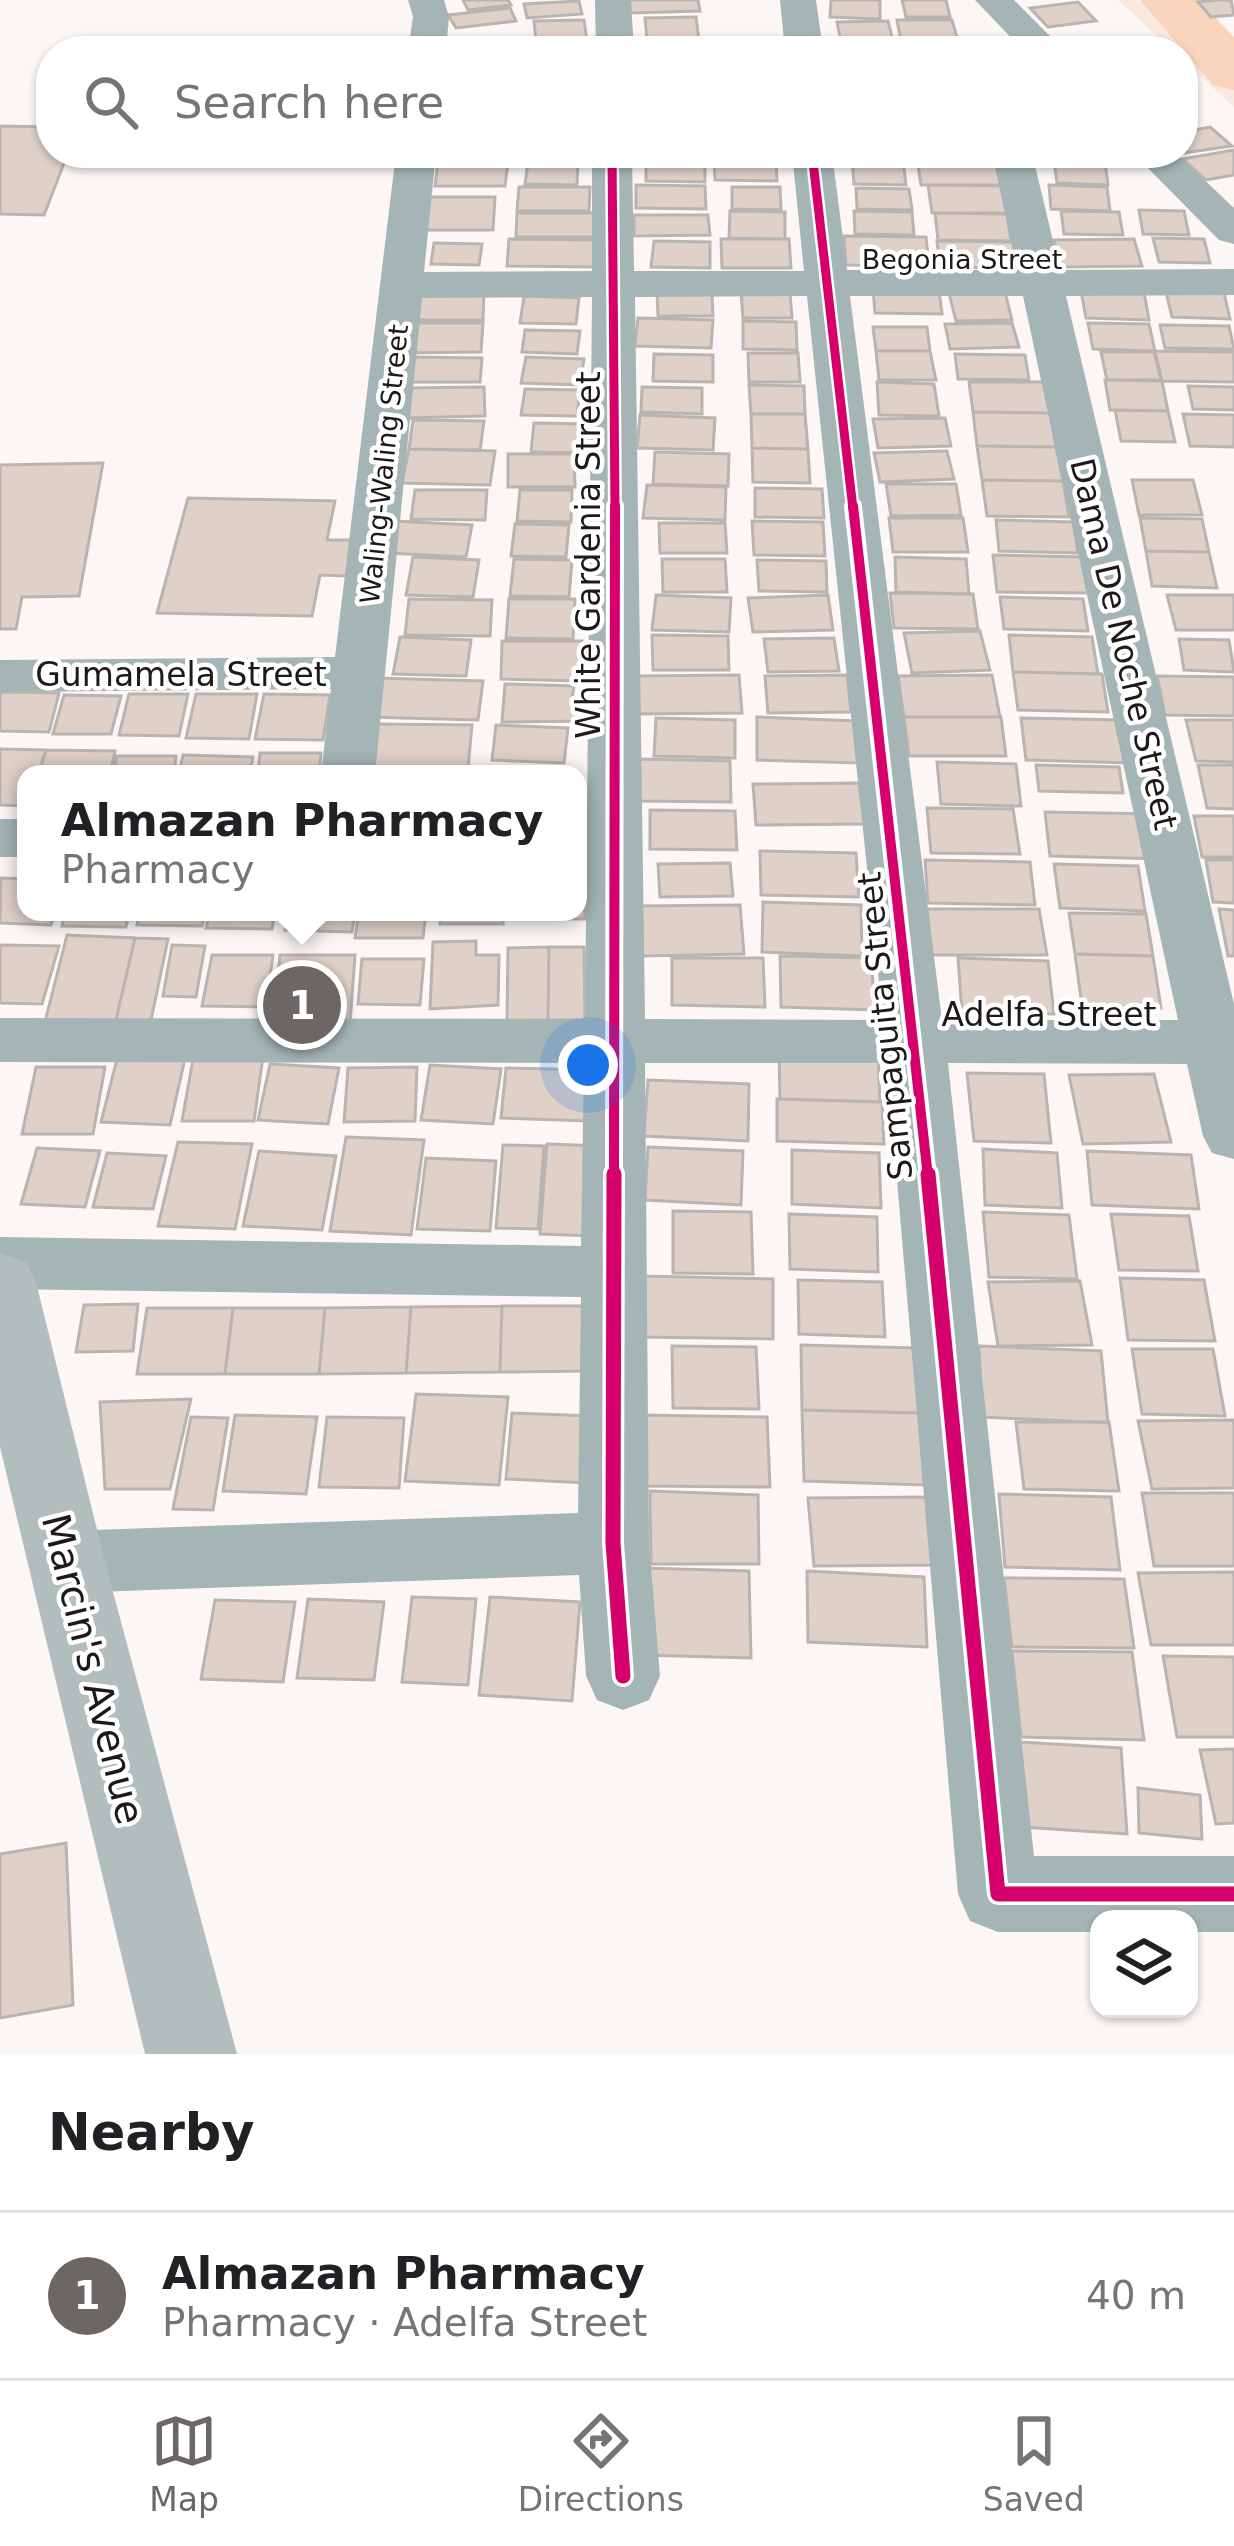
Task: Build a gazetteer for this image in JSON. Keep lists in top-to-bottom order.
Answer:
{
  "streets": {
    "main road": ["Marcin's Avenue"],
    "street": [
      "Begonia Street",
      "Waling-Waling Street",
      "White Gardenia Street",
      "Dama De Noche Street",
      "Gumamela Street",
      "Adelfa Street",
      "Sampaguita Street"
    ]
  },
  "crossings": [
    ["Begonia Street", "Waling-Waling Street"],
    ["Begonia Street", "White Gardenia Street"],
    ["Begonia Street", "Dama De Noche Street"],
    ["Begonia Street", "Sampaguita Street"],
    ["Waling-Waling Street", "Gumamela Street"],
    ["White Gardenia Street", "Adelfa Street"],
    ["Dama De Noche Street", "Adelfa Street"],
    ["Adelfa Street", "Sampaguita Street"]
  ],
  "page": {
    "search": "Search here",
    "popup": ["Almazan Pharmacy", "Pharmacy"],
    "pins": "1",
    "heading": "Nearby",
    "list": [
      {
        "mark": "1",
        "name": "Almazan Pharmacy",
        "note": "Pharmacy · Adelfa Street",
        "value": "40 m"
      }
    ],
    "nav": ["Map", "Directions", "Saved"]
  }
}
